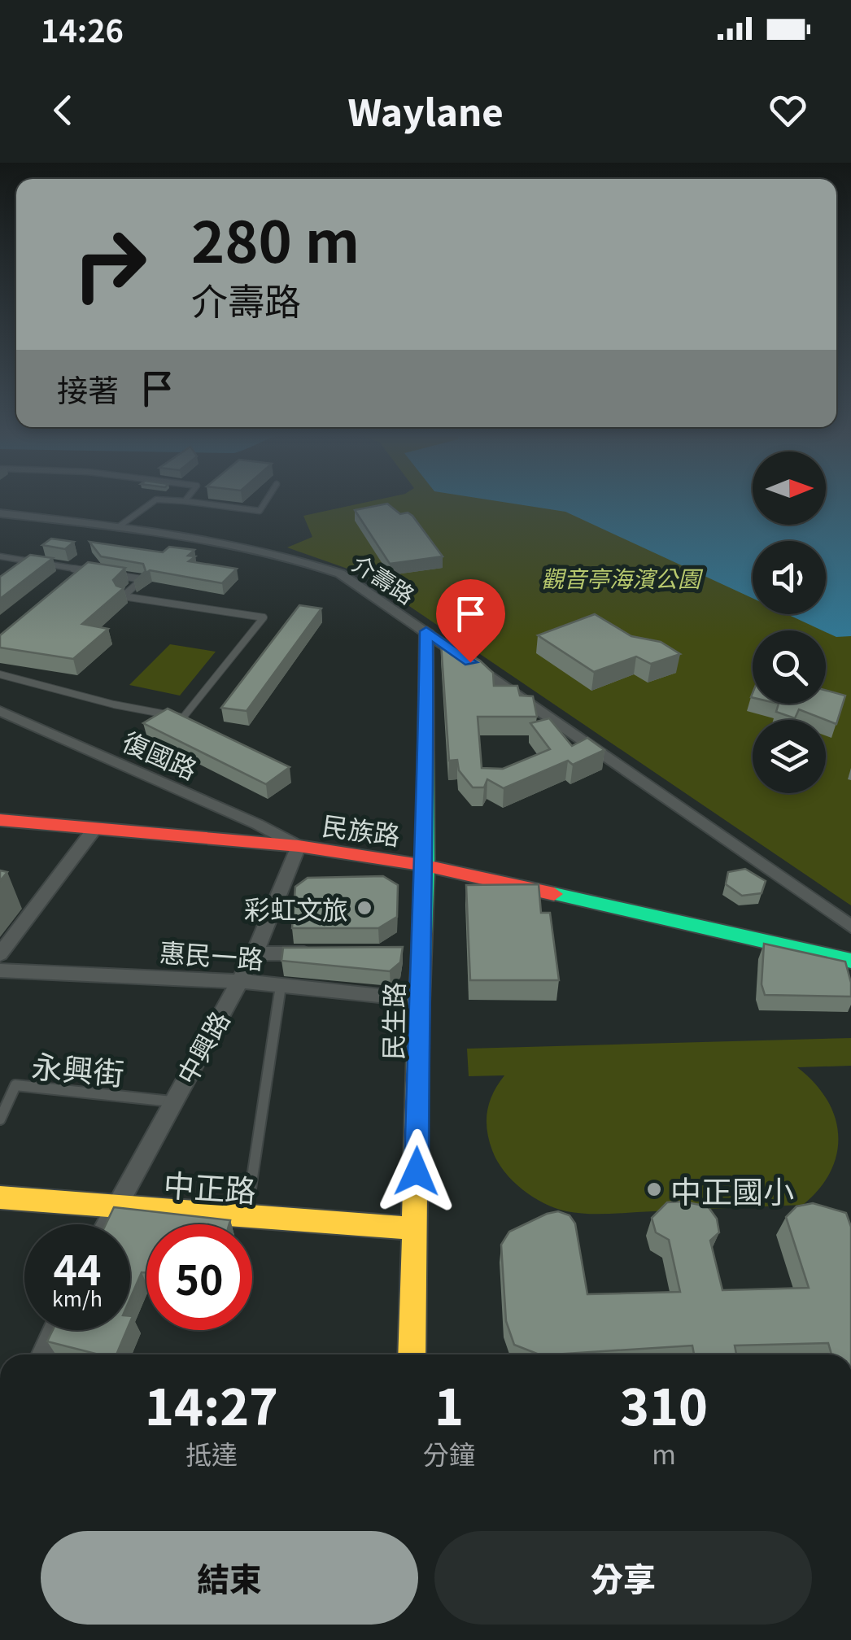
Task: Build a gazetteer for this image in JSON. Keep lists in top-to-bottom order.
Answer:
{
  "streets": {
    "main road": ["民族路", "民生路", "中正路"],
    "street": [
      "介壽路",
      "復國路",
      "惠民一路",
      "中興路"
    ],
    "lane": ["永興街"]
  },
  "crossings": [
    ["介壽路", "民生路"],
    ["復國路", "民族路"],
    ["復國路", "中興路"],
    ["民族路", "民生路"],
    ["民族路", "中興路"],
    ["惠民一路", "民生路"],
    ["惠民一路", "中興路"],
    ["民生路", "中正路"],
    ["中興路", "永興街"],
    ["中興路", "中正路"]
  ],
  "parks": ["觀音亭海濱公園"],
  "places": ["彩虹文旅", "中正國小"],
  "north": "right",
  "page": {
    "status": "14:26",
    "header": "Waylane",
    "turn": ["280 m", "介壽路"],
    "then": "接著",
    "speed": "44 km/h",
    "limit": "50",
    "eta": [
      "14:27",
      "抵達",
      "1",
      "分鐘",
      "310",
      "m"
    ],
    "buttons": ["結束", "分享"]
  }
}
